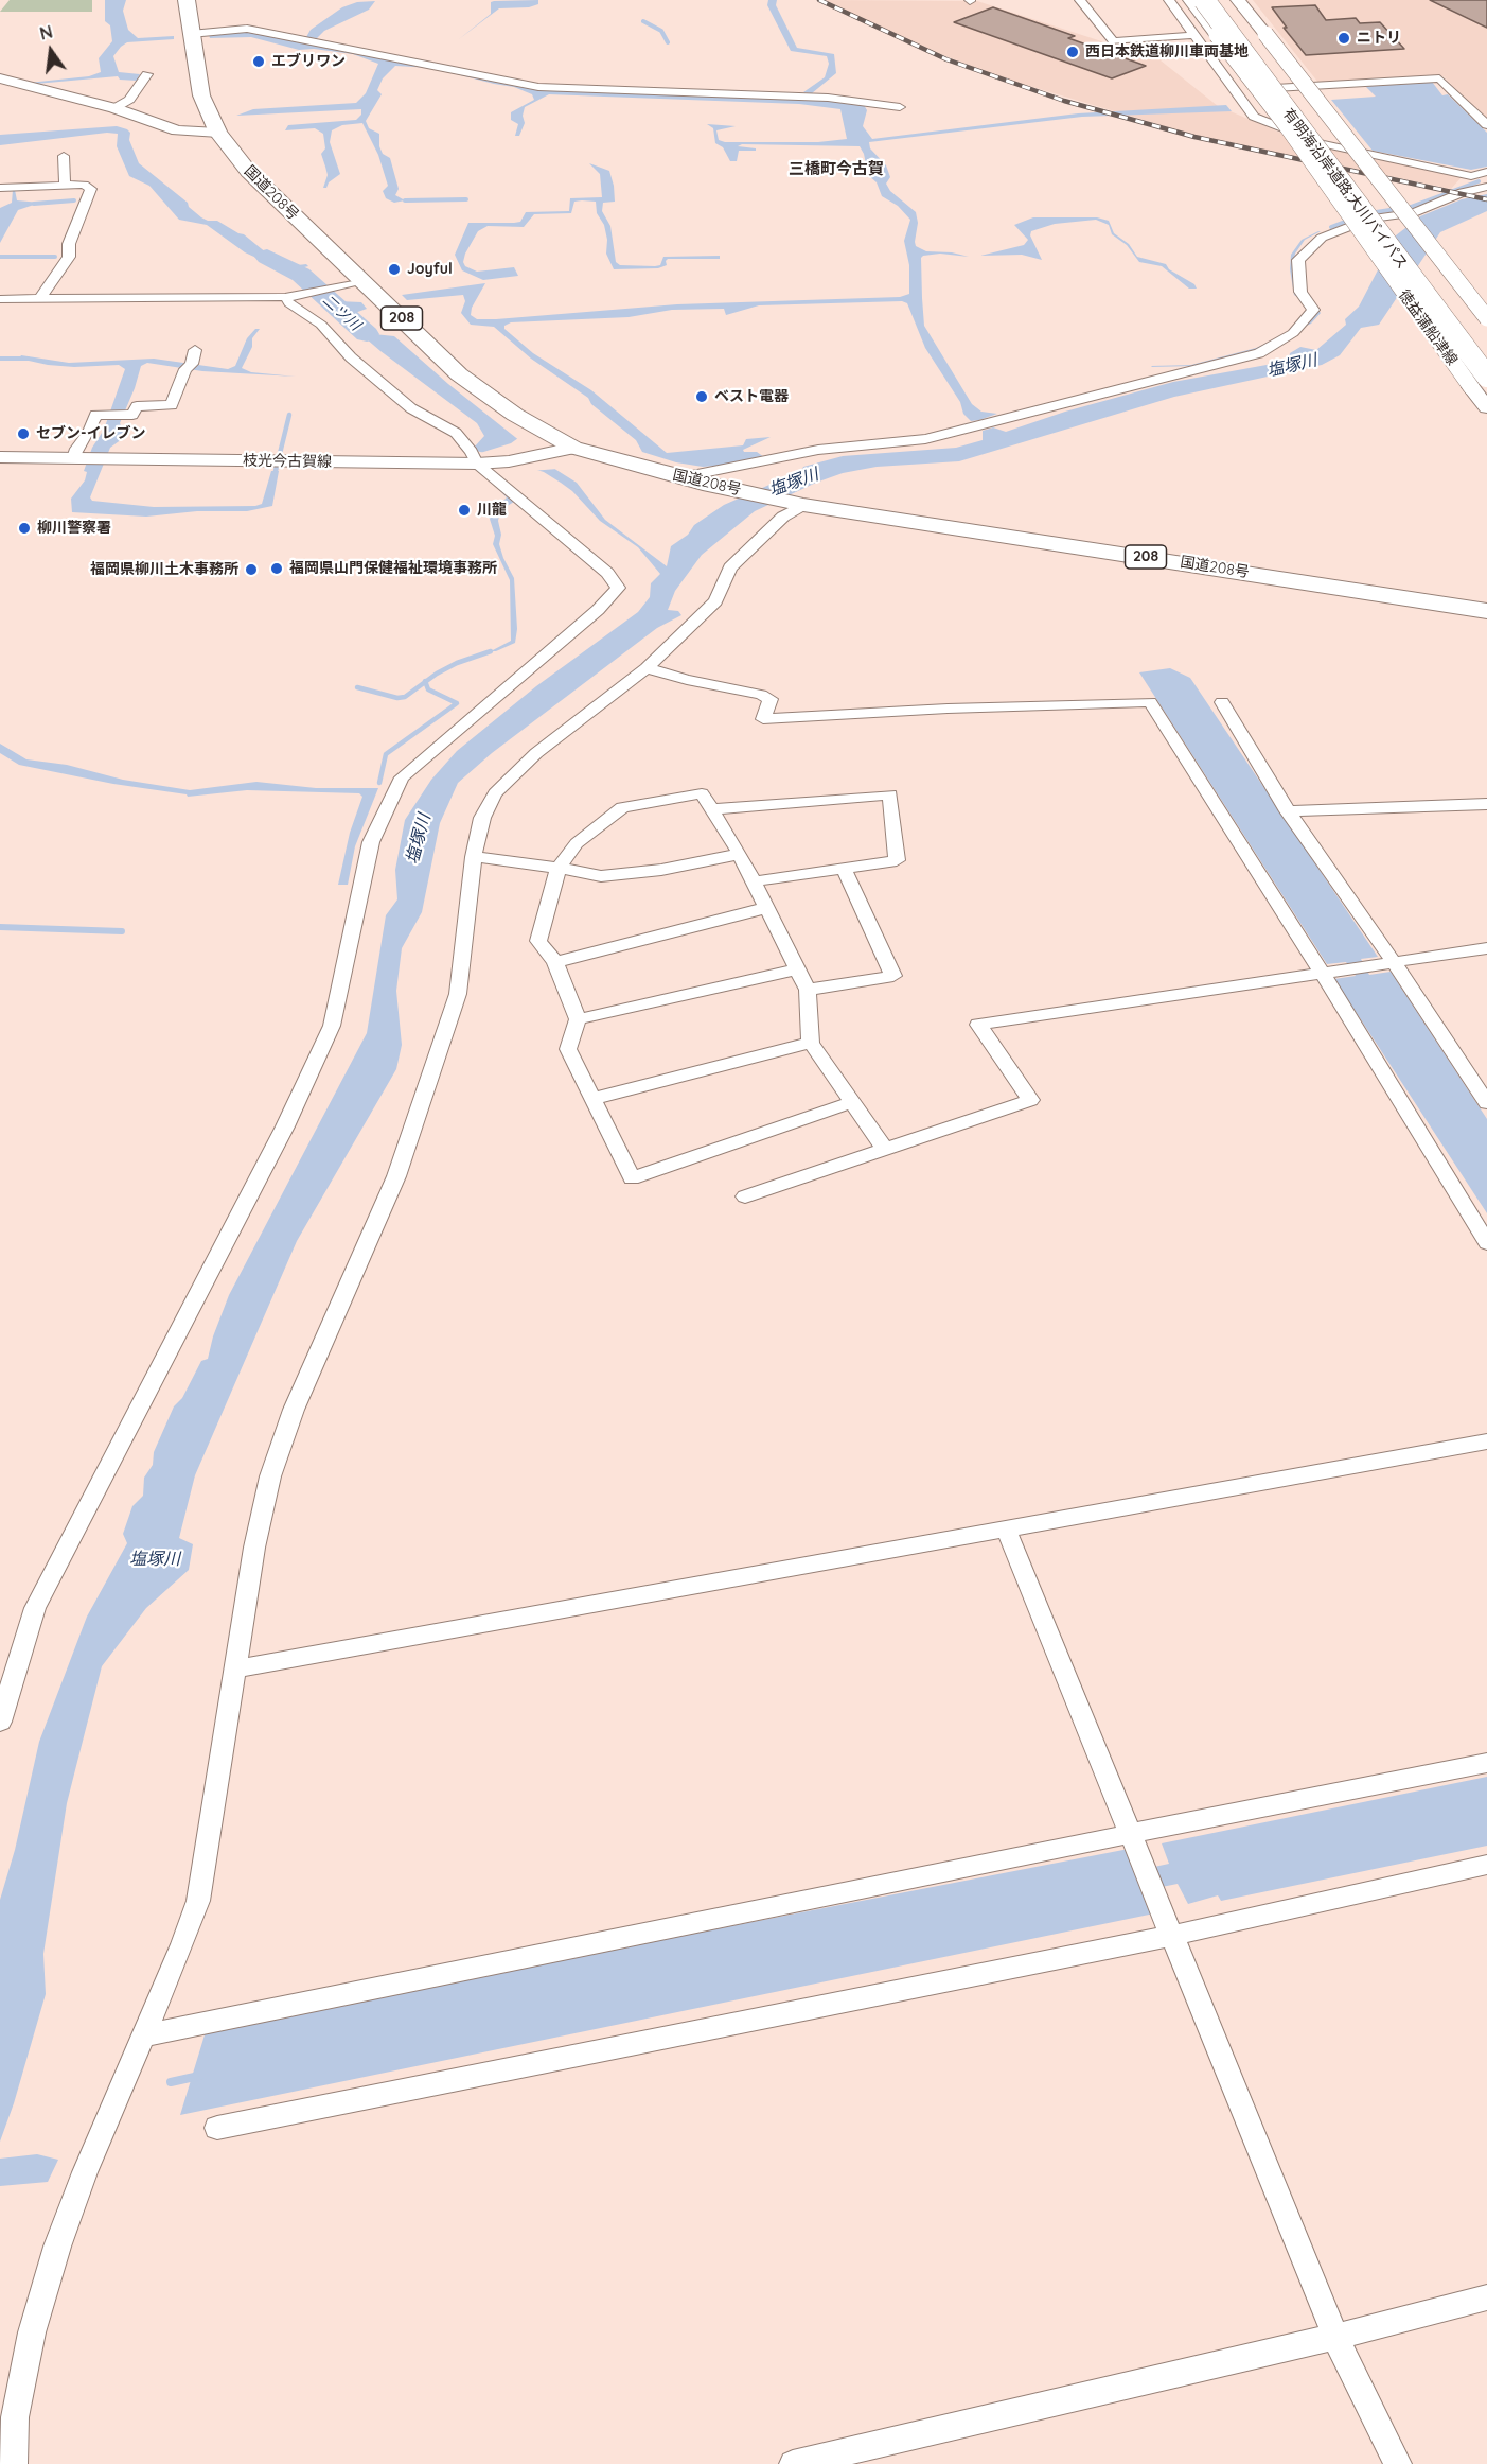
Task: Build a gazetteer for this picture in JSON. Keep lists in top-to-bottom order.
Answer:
{
  "streets": {
    "highway": ["有明海沿岸道路;大川バイパス", "国道208号", "208"],
    "main road": ["徳益蒲船津線", "枝光今古賀線"]
  },
  "crossings": [
    ["有明海沿岸道路;大川バイパス", "徳益蒲船津線"],
    ["国道208号", "枝光今古賀線"]
  ],
  "districts": ["三橋町今古賀"],
  "water": ["二ツ川", "塩塚川"],
  "places": [
    "ニトリ",
    "西日本鉄道柳川車両基地",
    "エブリワン",
    "Joyful",
    "ベスト電器",
    "セブン-イレブン",
    "川龍",
    "柳川警察署",
    "福岡県山門保健福祉環境事務所",
    "福岡県柳川土木事務所"
  ],
  "north": "top"
}
